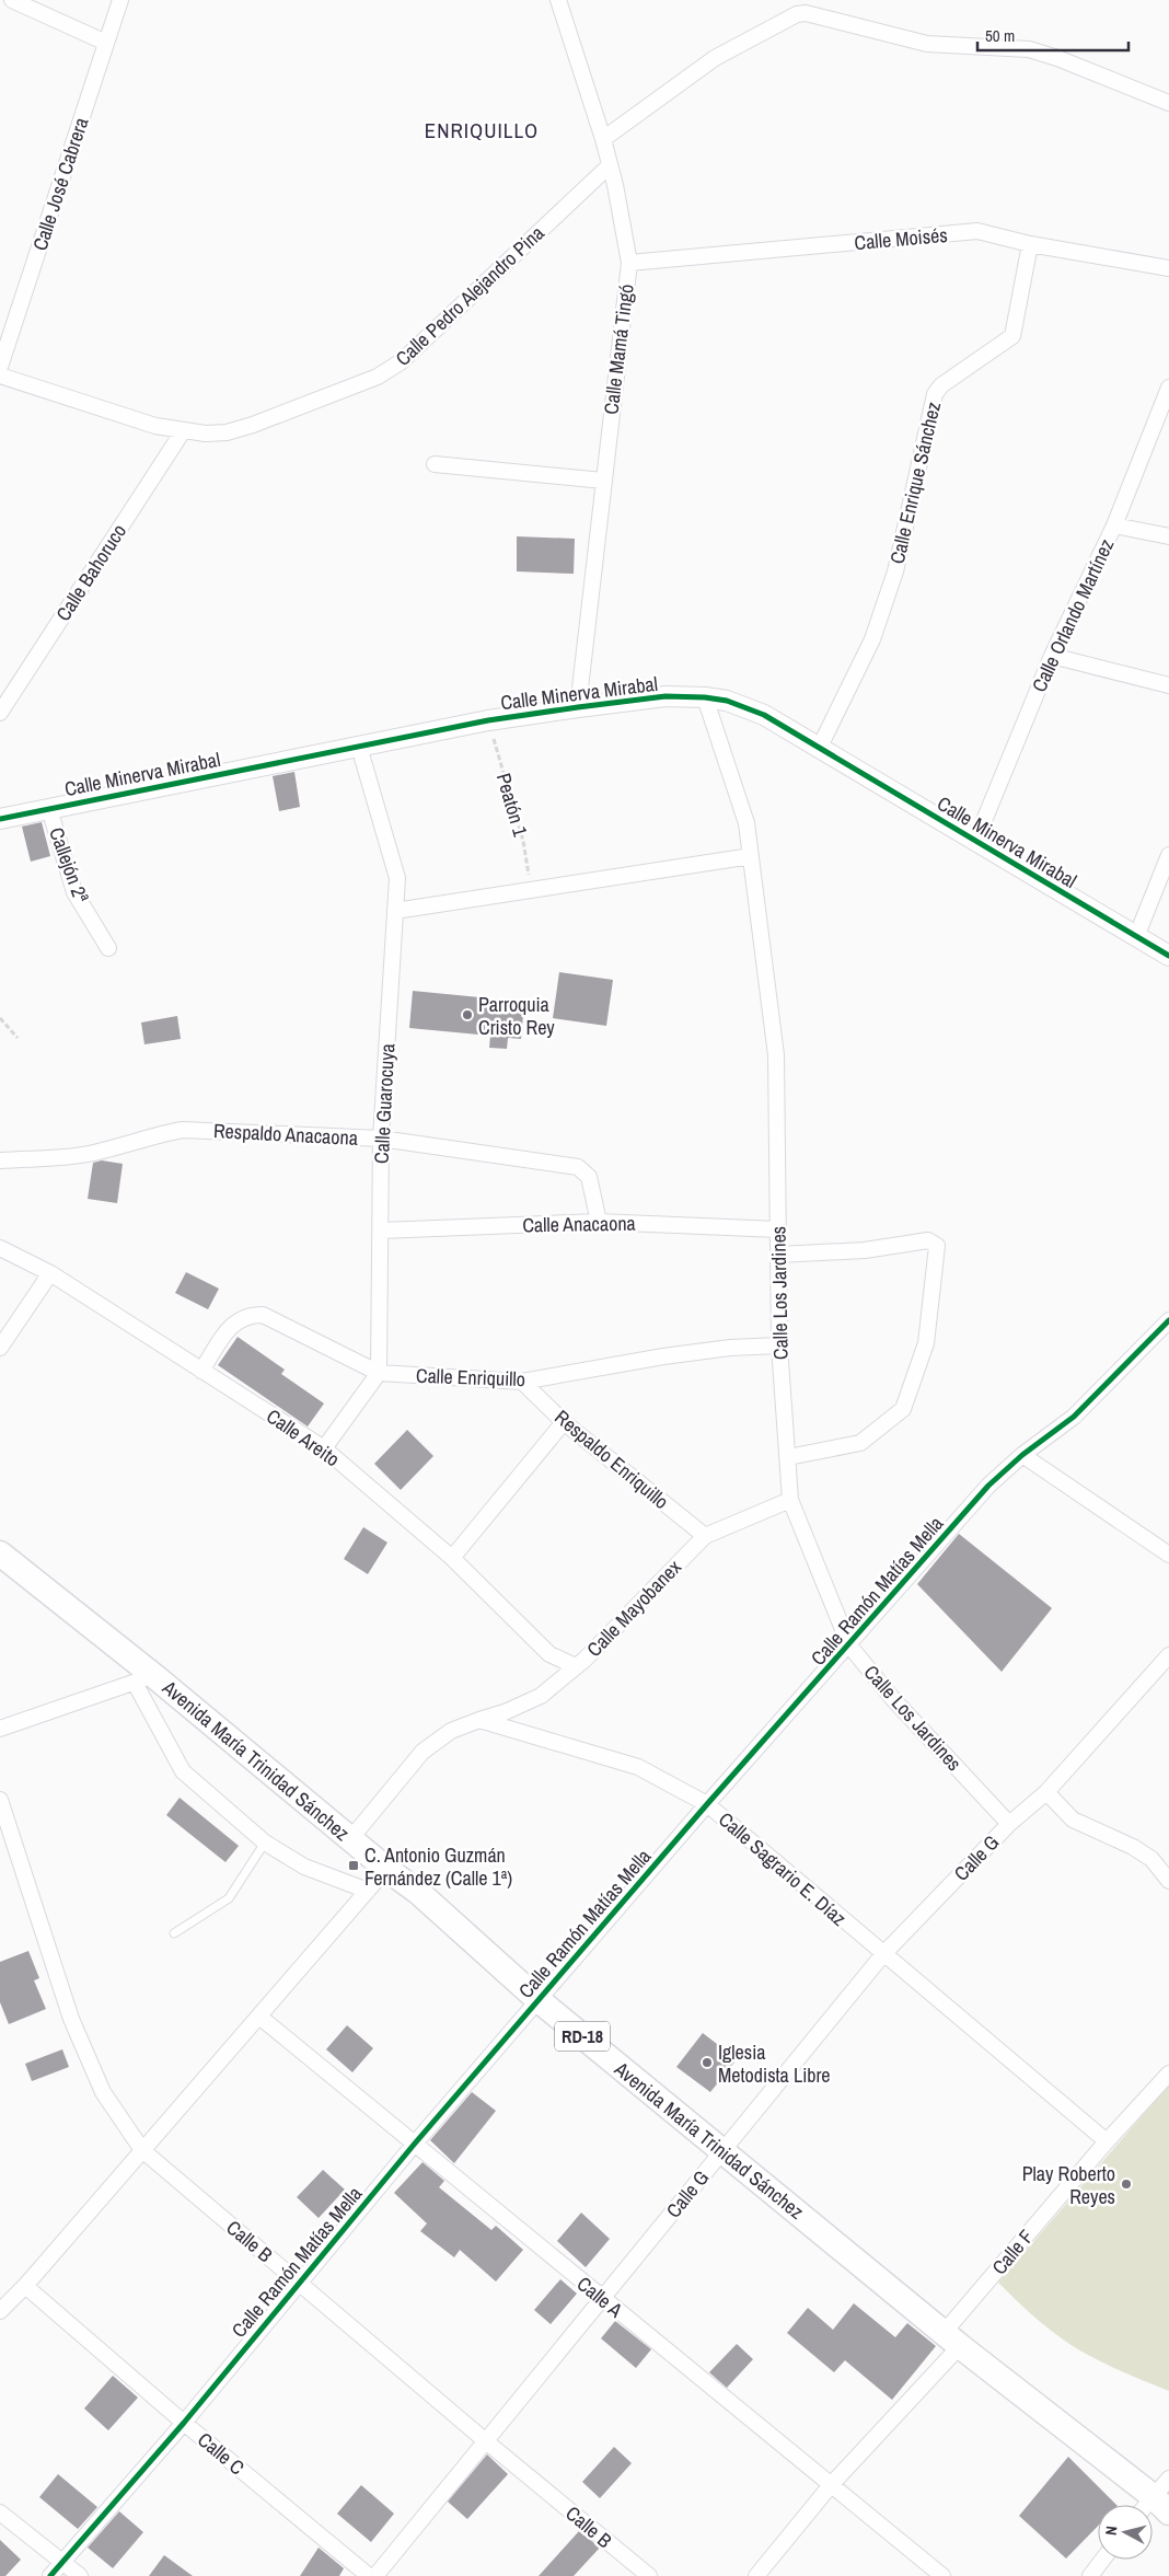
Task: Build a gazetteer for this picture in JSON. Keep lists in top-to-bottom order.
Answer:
{
  "streets": {
    "main road": ["Avenida María Trinidad Sánchez", "RD-18"],
    "street": [
      "Calle José Cabrera",
      "Calle Moisés",
      "Calle Pedro Alejandro Pina",
      "Calle Mamá Tingó",
      "Calle Enrique Sánchez",
      "Calle Bahoruco",
      "Calle Orlando Martínez",
      "Calle Minerva Mirabal",
      "Callejón 2ª",
      "Calle Guarocuya",
      "Respaldo Anacaona",
      "Calle Anacaona",
      "Calle Los Jardines",
      "Calle Enriquillo",
      "Calle Areito",
      "Respaldo Enriquillo",
      "Calle Ramón Matías Mella",
      "Calle Mayobanex",
      "Calle G",
      "Calle Sagrario E. Díaz",
      "Calle B",
      "Calle F",
      "Calle A",
      "Calle C"
    ],
    "path": ["Peatón 1"]
  },
  "crossings": [
    ["Calle Moisés", "Calle Mamá Tingó"],
    ["Calle Moisés", "Calle Enrique Sánchez"],
    ["Calle Pedro Alejandro Pina", "Calle Mamá Tingó"],
    ["Calle Pedro Alejandro Pina", "Calle Bahoruco"],
    ["Calle Mamá Tingó", "Calle Minerva Mirabal"],
    ["Calle Enrique Sánchez", "Calle Minerva Mirabal"],
    ["Calle Orlando Martínez", "Calle Minerva Mirabal"],
    ["Calle Minerva Mirabal", "Peatón 1"],
    ["Calle Minerva Mirabal", "Callejón 2ª"],
    ["Calle Minerva Mirabal", "Calle Guarocuya"],
    ["Calle Minerva Mirabal", "Calle Los Jardines"],
    ["Calle Guarocuya", "Respaldo Anacaona"],
    ["Calle Guarocuya", "Calle Anacaona"],
    ["Calle Guarocuya", "Calle Enriquillo"],
    ["Respaldo Anacaona", "Calle Anacaona"],
    ["Calle Anacaona", "Calle Los Jardines"],
    ["Calle Los Jardines", "Calle Enriquillo"],
    ["Calle Los Jardines", "Calle Ramón Matías Mella"],
    ["Calle Los Jardines", "Calle Mayobanex"],
    ["Calle Los Jardines", "Calle G"],
    ["Calle Enriquillo", "Calle Areito"],
    ["Calle Enriquillo", "Respaldo Enriquillo"],
    ["Calle Areito", "Calle Mayobanex"],
    ["Respaldo Enriquillo", "Calle Mayobanex"],
    ["Calle Ramón Matías Mella", "Avenida María Trinidad Sánchez"],
    ["Calle Ramón Matías Mella", "Calle Sagrario E. Díaz"],
    ["Calle Ramón Matías Mella", "Calle B"],
    ["Calle Ramón Matías Mella", "Calle A"],
    ["Calle Ramón Matías Mella", "Calle C"],
    ["Calle Mayobanex", "Calle Sagrario E. Díaz"],
    ["Avenida María Trinidad Sánchez", "Calle G"],
    ["Avenida María Trinidad Sánchez", "Calle F"],
    ["Calle G", "Calle Sagrario E. Díaz"],
    ["Calle G", "Calle B"],
    ["Calle G", "Calle A"],
    ["Calle Sagrario E. Díaz", "Calle F"],
    ["Calle F", "Calle A"]
  ],
  "districts": ["ENRIQUILLO"],
  "places": {
    "other": ["Parroquia Cristo Rey", "Iglesia Metodista Libre", "Play Roberto Reyes"],
    "transit": ["C. Antonio Guzmán Fernández (Calle 1ª)"]
  },
  "scale_bar": "50 m",
  "north": "left"
}
